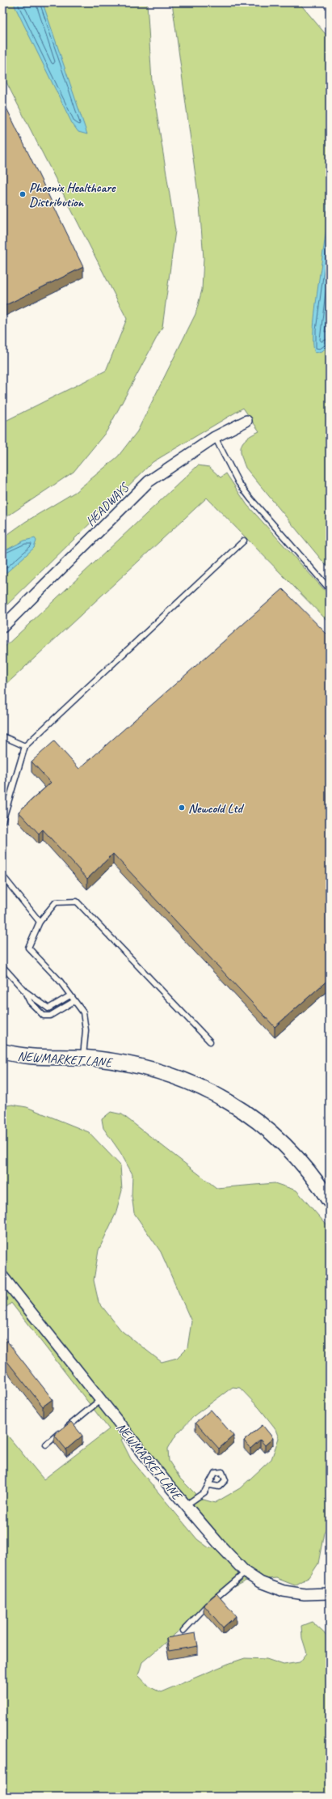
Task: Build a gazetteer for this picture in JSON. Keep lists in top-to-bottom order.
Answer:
{
  "streets": {
    "main road": ["NEWMARKET LANE"],
    "street": ["HEADWAYS"]
  },
  "places": ["Phoenix Healthcare Distribution", "Newcold Ltd"]
}
